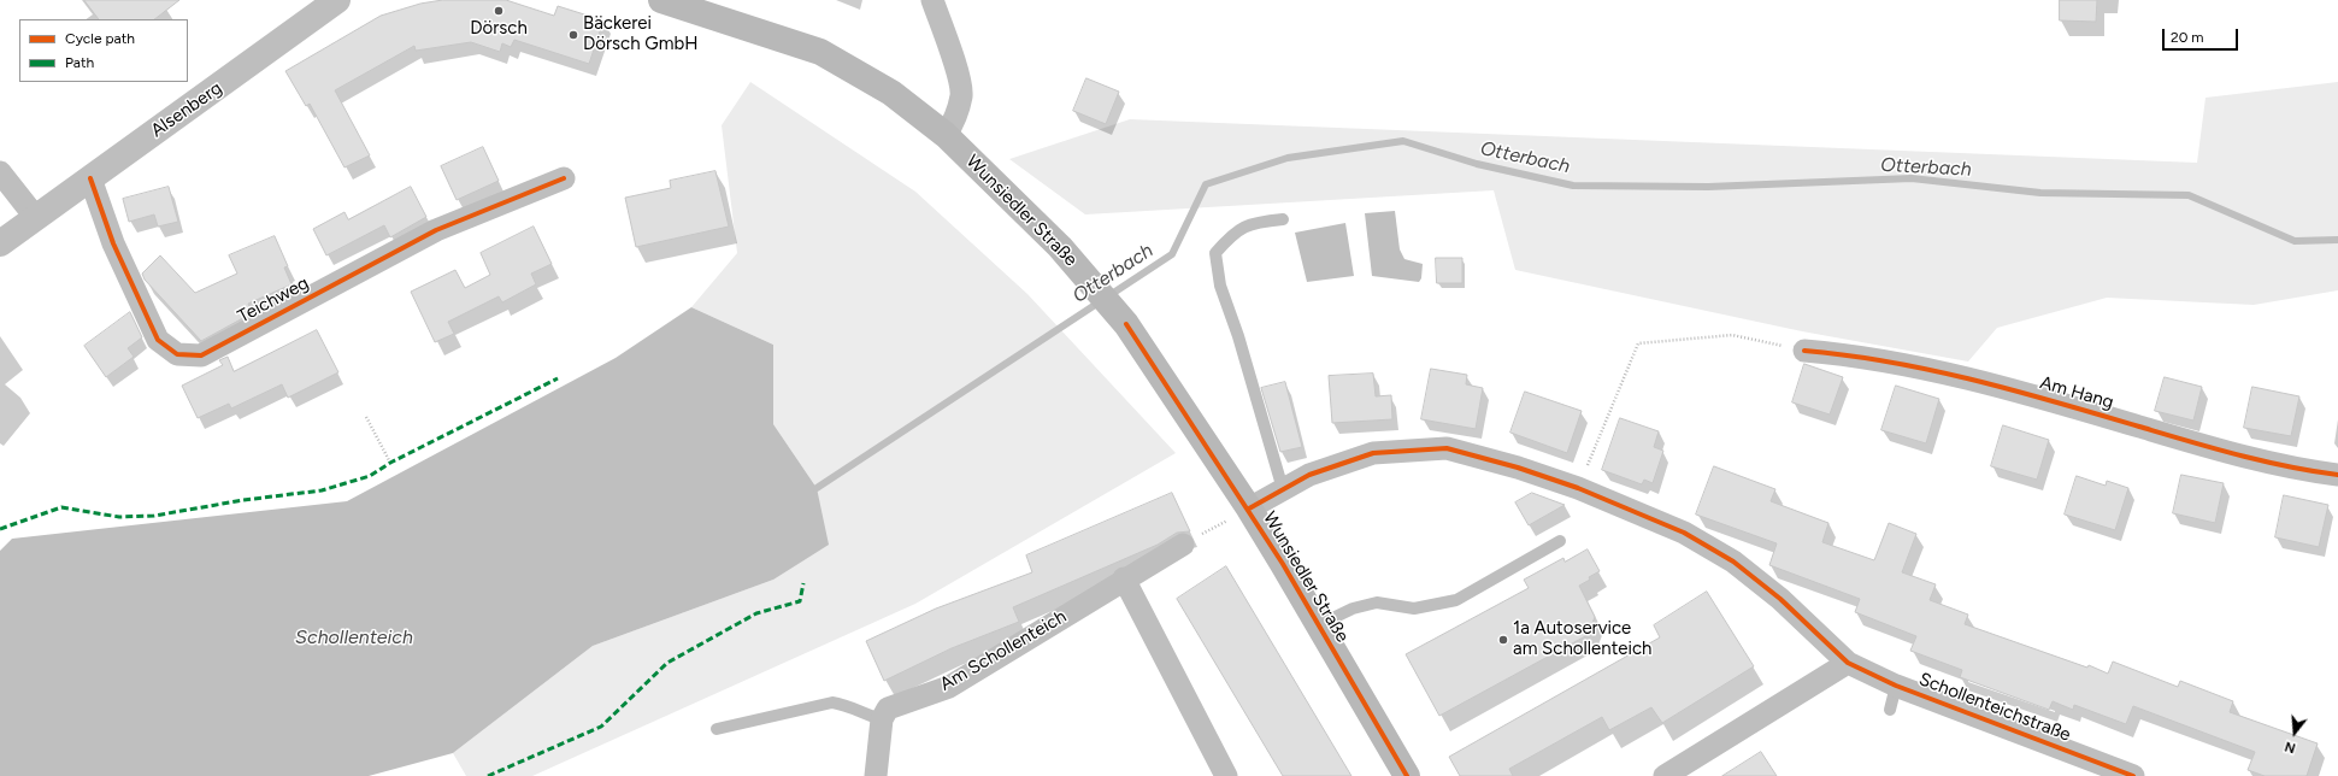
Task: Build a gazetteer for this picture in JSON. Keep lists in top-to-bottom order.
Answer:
{
  "streets": {
    "main road": ["Wunsiedler Straße"],
    "street": [
      "Alsenberg",
      "Teichweg",
      "Am Hang",
      "Am Schollenteich",
      "Schollenteichstraße"
    ]
  },
  "crossings": [
    ["Alsenberg", "Teichweg"],
    ["Wunsiedler Straße", "Schollenteichstraße"]
  ],
  "water": ["Otterbach", "Schollenteich"],
  "places": ["Dörsch", "Bäckerei Dörsch GmbH", "1a Autoservice am Schollenteich"],
  "legend": ["Cycle path", "Path"],
  "scale_bar": "20 m",
  "north": "bottom"
}
